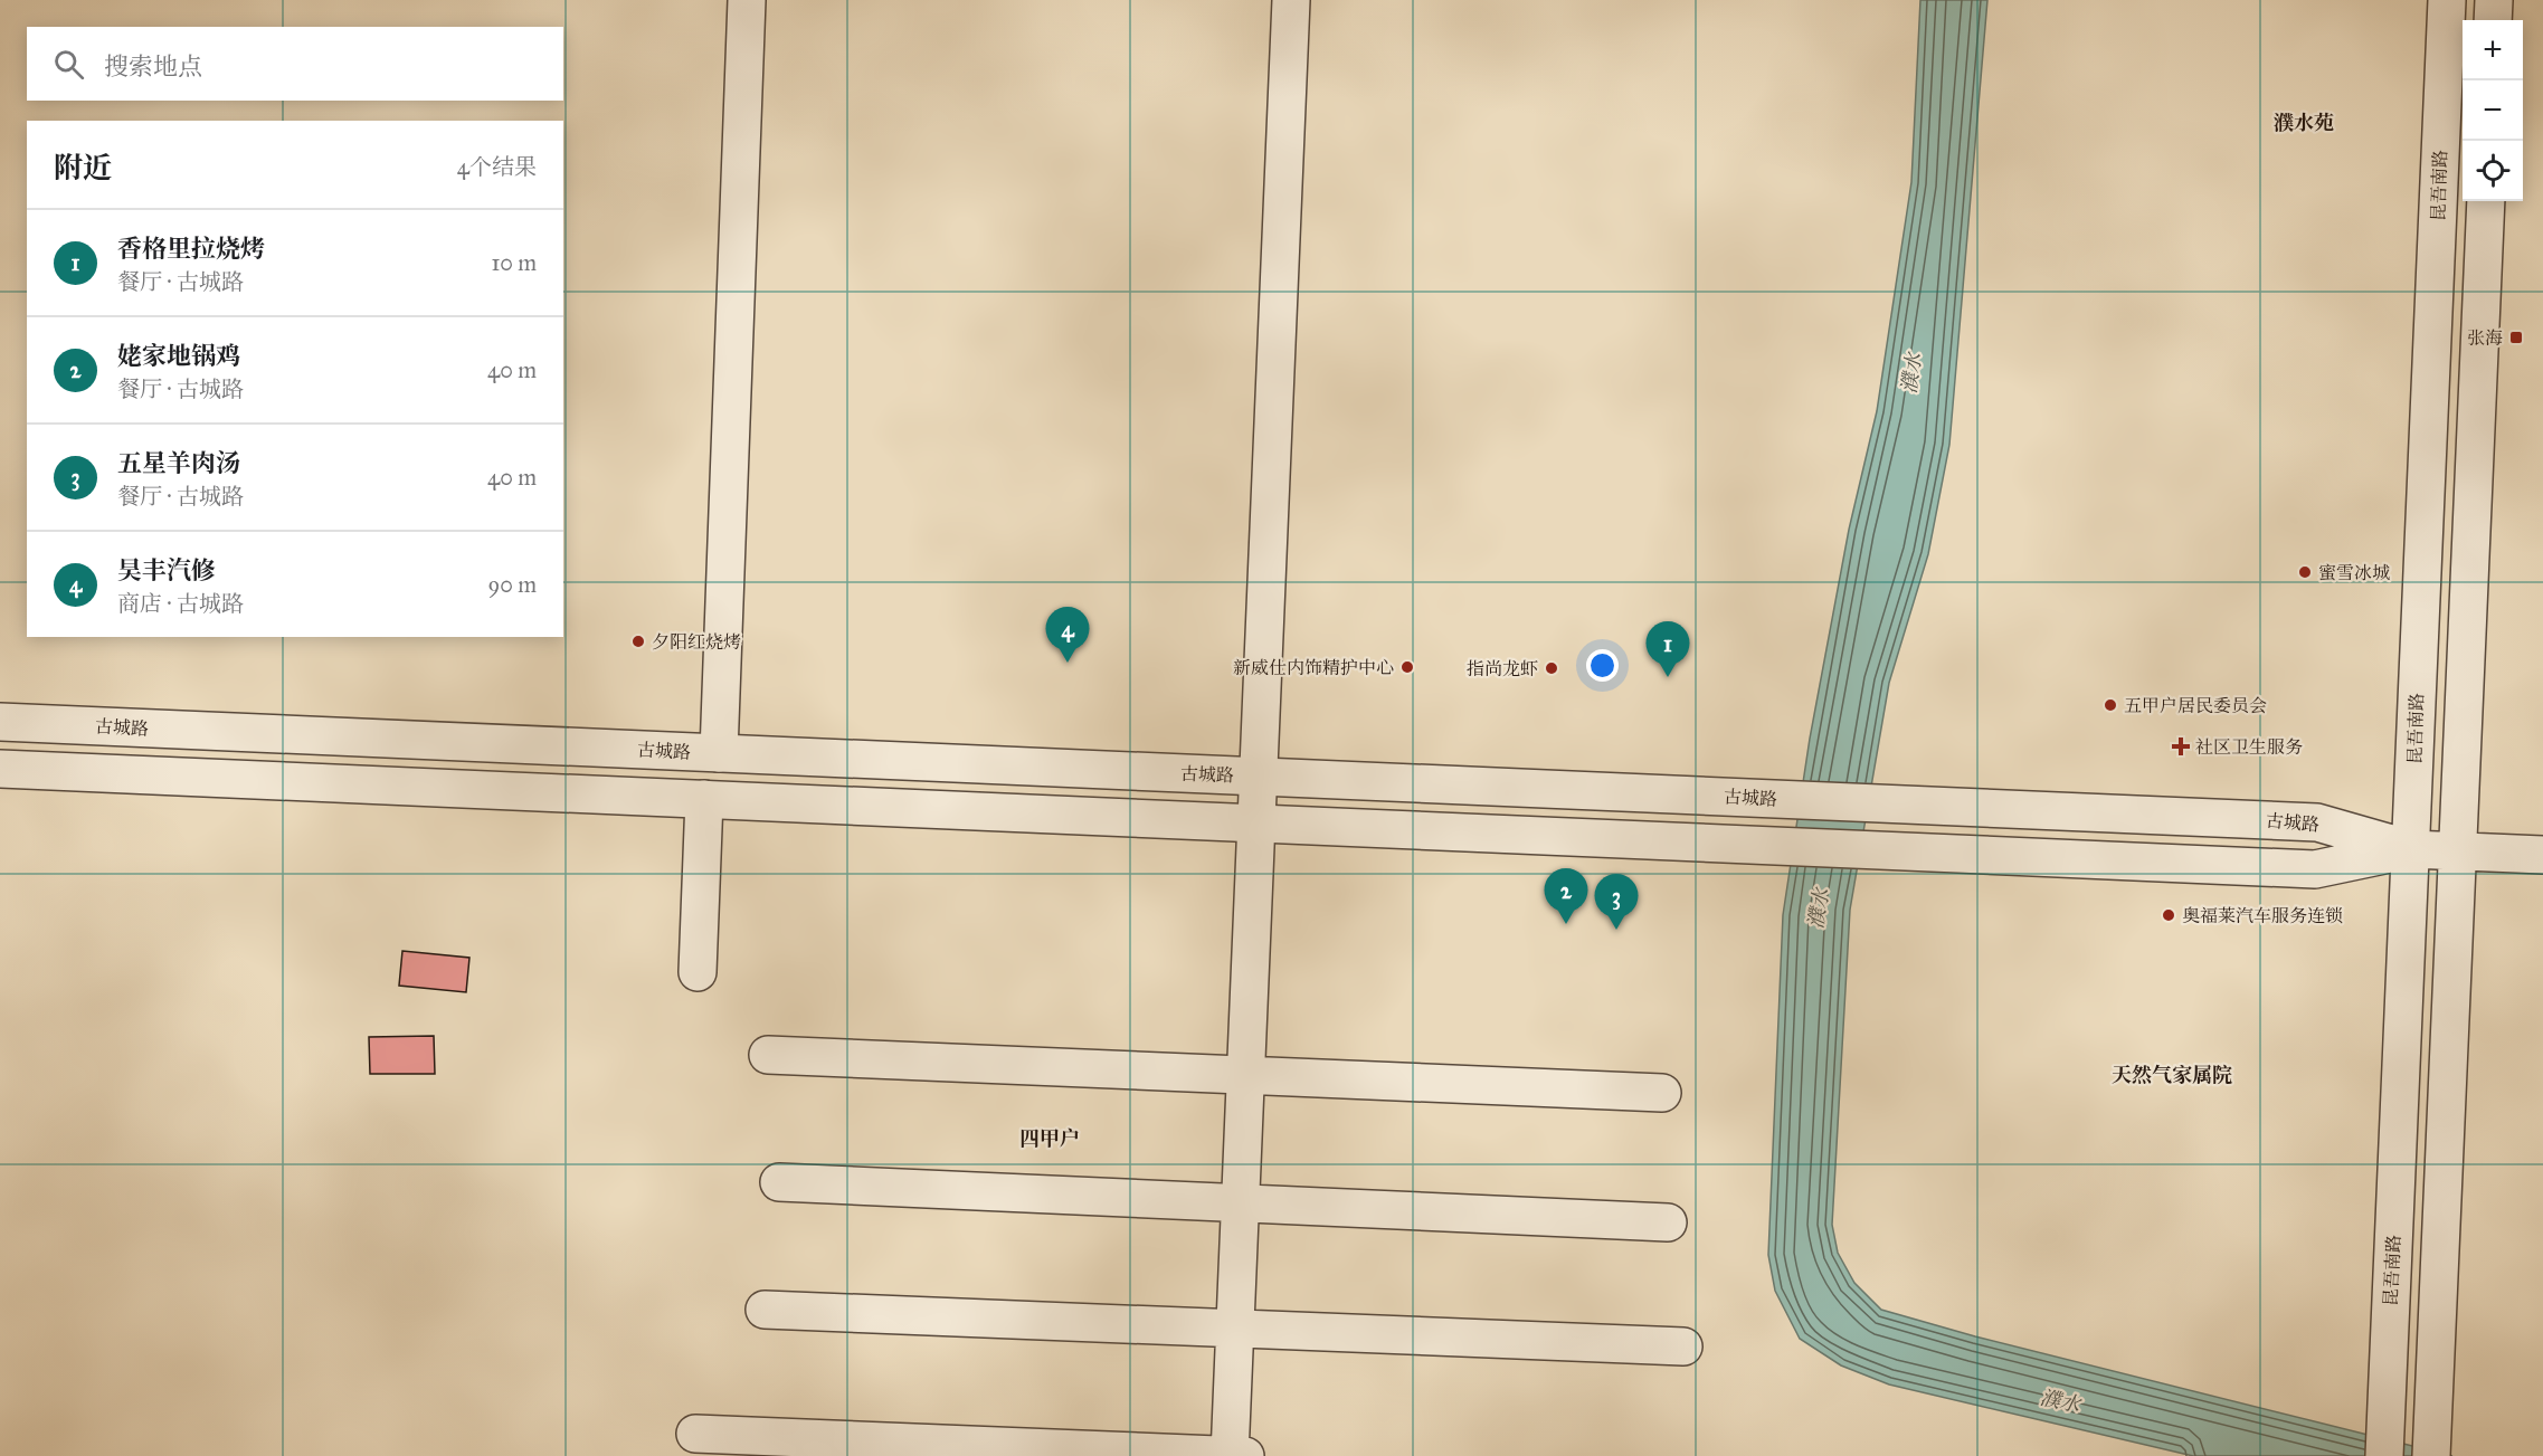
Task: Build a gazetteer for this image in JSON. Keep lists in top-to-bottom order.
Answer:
{
  "streets": {
    "street": ["昆吾南路", "古城路"]
  },
  "crossings": [
    ["昆吾南路", "古城路"]
  ],
  "districts": ["濮水苑", "天然气家属院", "四甲户"],
  "water": ["濮水"],
  "places": {
    "transit": ["张海"],
    "other": [
      "蜜雪冰城",
      "夕阳红烧烤",
      "新威仕内饰精护中心",
      "指尚龙虾",
      "五甲户居民委员会",
      "奥福莱汽车服务连锁"
    ],
    "health": ["社区卫生服务"]
  },
  "page": {
    "map_buttons": ["+", "−"],
    "search": "搜索地点",
    "heading": ["附近", "4个结果"],
    "list": [
      {
        "mark": "1",
        "name": "香格里拉烧烤",
        "note": "餐厅 · 古城路",
        "value": "10 m"
      },
      {
        "mark": "2",
        "name": "姥家地锅鸡",
        "note": "餐厅 · 古城路",
        "value": "40 m"
      },
      {
        "mark": "3",
        "name": "五星羊肉汤",
        "note": "餐厅 · 古城路",
        "value": "40 m"
      },
      {
        "mark": "4",
        "name": "昊丰汽修",
        "note": "商店 · 古城路",
        "value": "90 m"
      }
    ],
    "pins": [
      "4",
      "1",
      "2",
      "3"
    ]
  }
}
